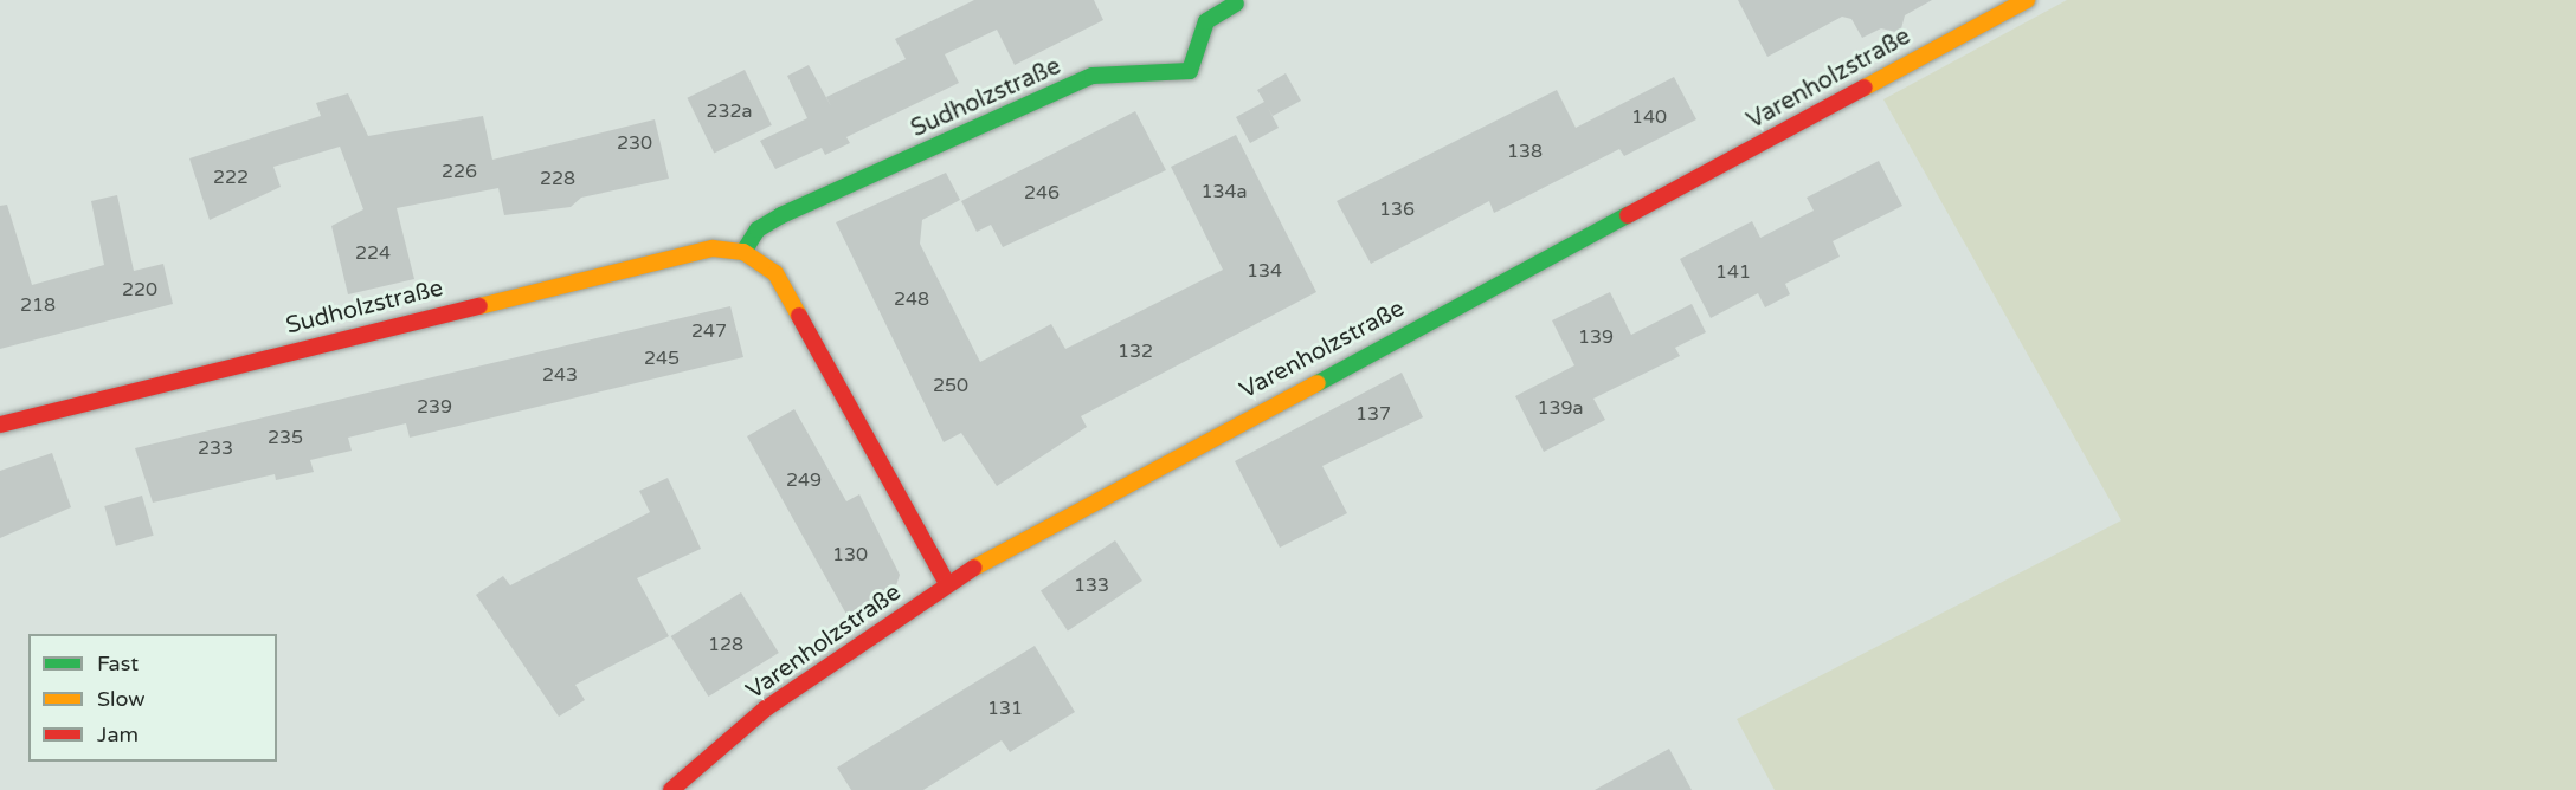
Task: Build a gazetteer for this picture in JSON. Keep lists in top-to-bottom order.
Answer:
{
  "streets": {
    "street": ["Varenholzstraße", "Sudholzstraße"]
  },
  "crossings": [
    ["Varenholzstraße", "Sudholzstraße"]
  ],
  "house_numbers": [
    "232a",
    "140",
    "230",
    "138",
    "226",
    "222",
    "228",
    "134a",
    "246",
    "136",
    "224",
    "134",
    "141",
    "220",
    "248",
    "218",
    "247",
    "139",
    "132",
    "245",
    "243",
    "250",
    "239",
    "139a",
    "137",
    "235",
    "233",
    "249",
    "130",
    "133",
    "128",
    "131"
  ],
  "legend": ["Fast", "Slow", "Jam"]
}
